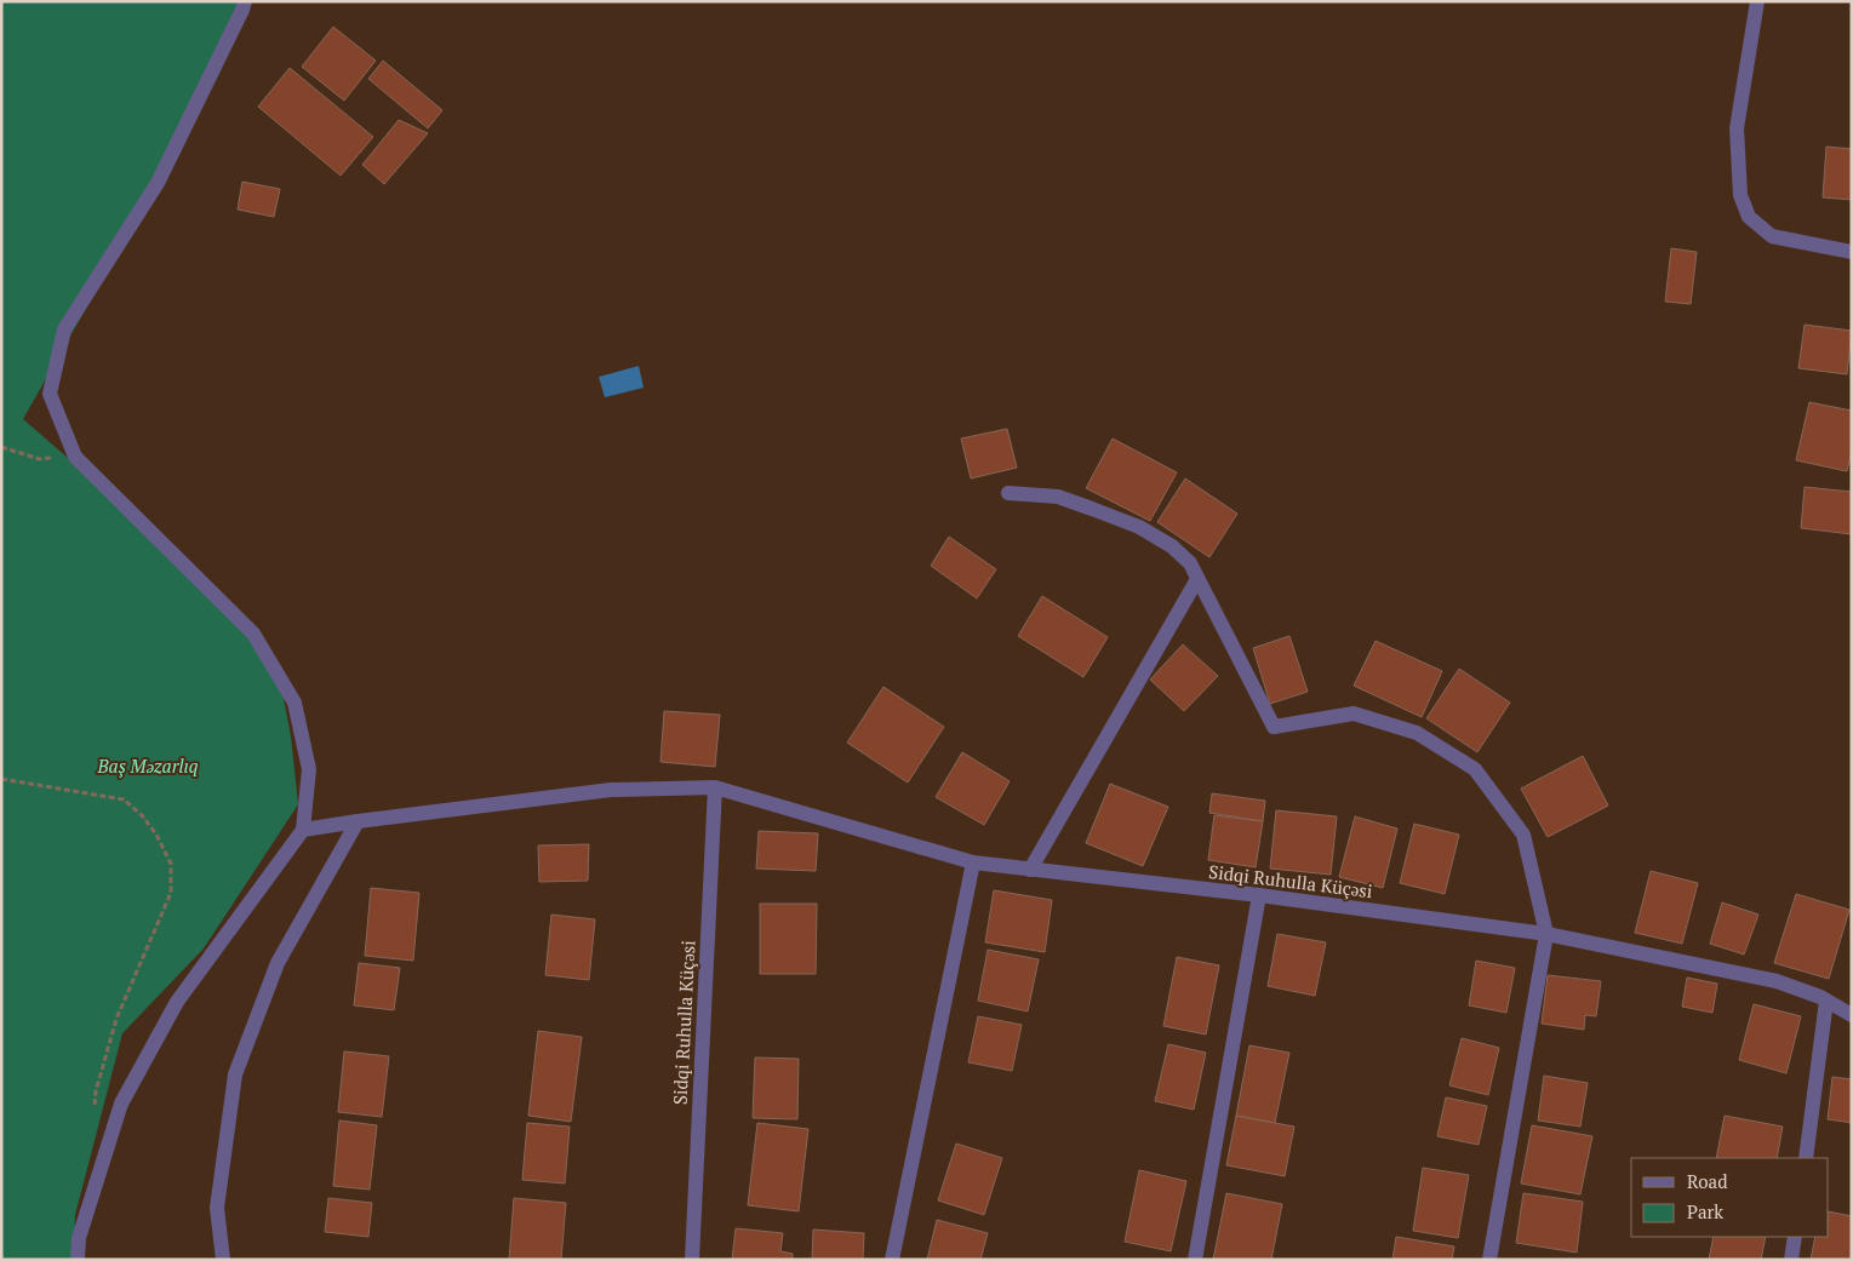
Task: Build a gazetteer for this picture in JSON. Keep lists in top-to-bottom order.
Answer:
{
  "streets": {
    "street": ["Sidqi Ruhulla Küçəsi"]
  },
  "parks": ["Baş Məzarlıq"],
  "legend": ["Road", "Park"]
}
